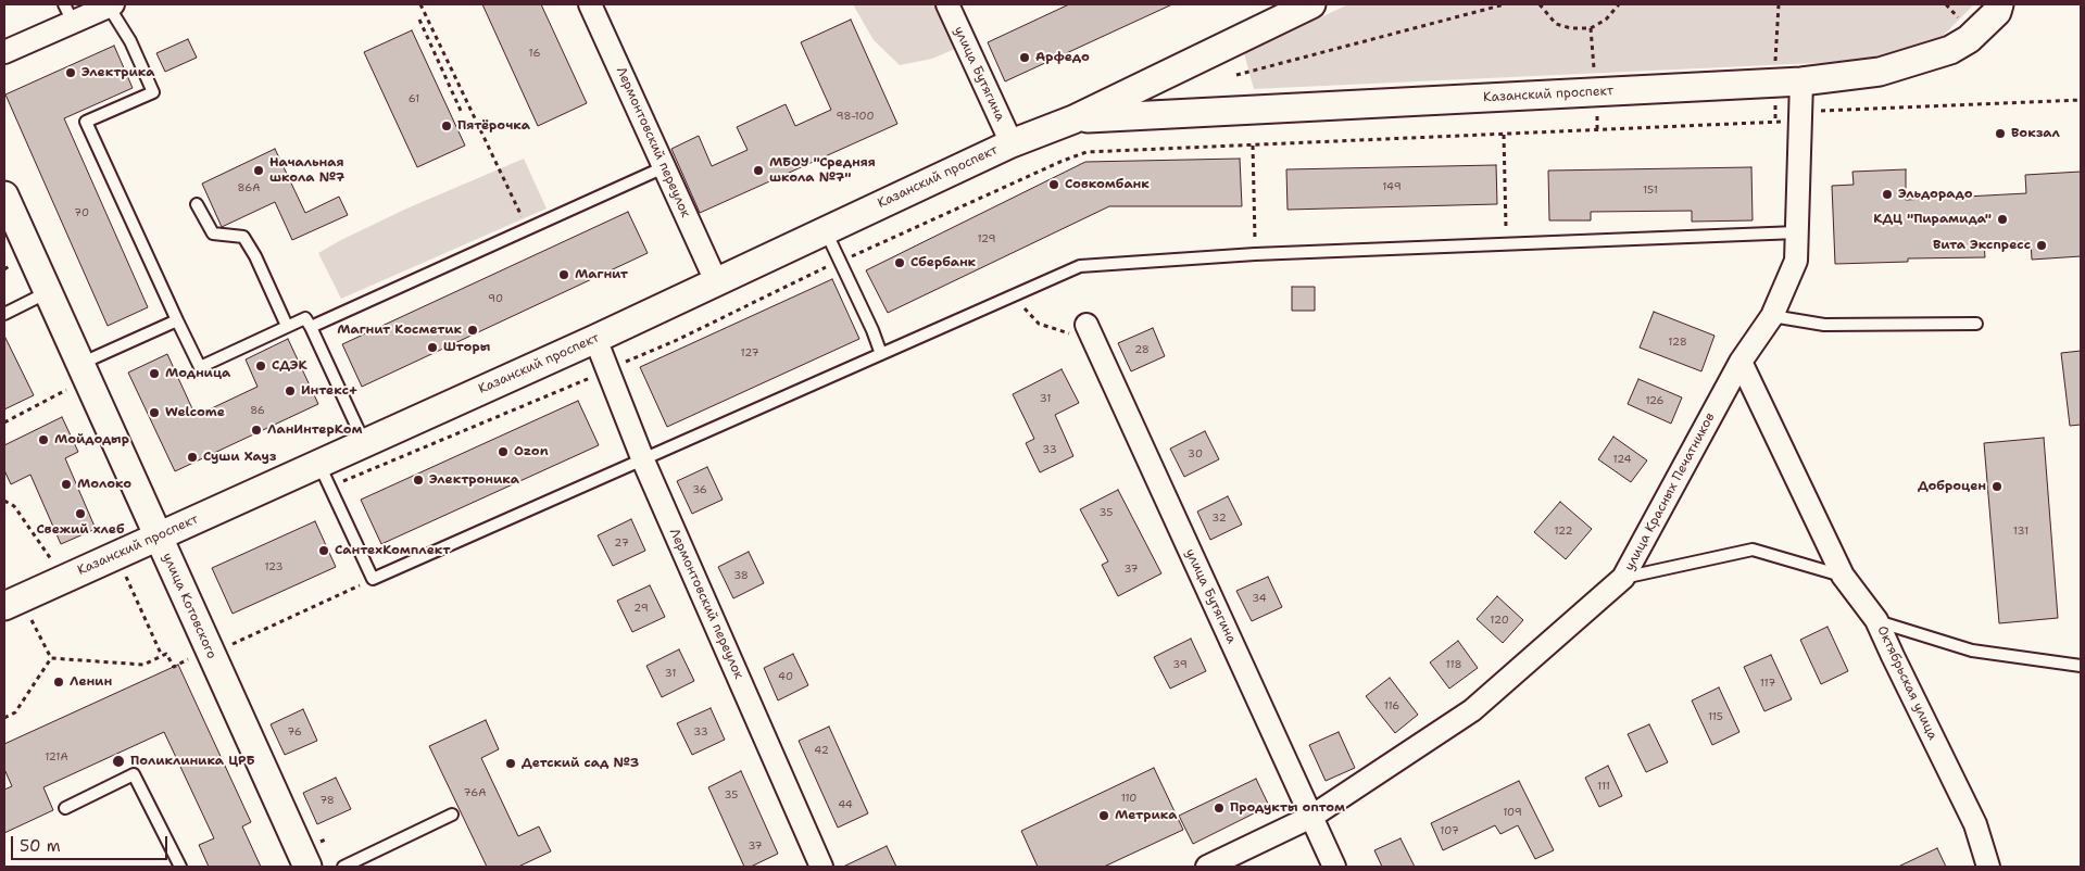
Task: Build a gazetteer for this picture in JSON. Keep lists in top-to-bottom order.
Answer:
{
  "streets": {
    "street": [
      "улица Бутягина",
      "Казанский проспект",
      "Лермонтовский переулок",
      "улица Красных Печатников",
      "улица Котовского",
      "Октябрьская улица"
    ]
  },
  "crossings": [
    ["улица Бутягина", "Казанский проспект"],
    ["улица Бутягина", "улица Красных Печатников"],
    ["Казанский проспект", "Лермонтовский переулок"],
    ["Казанский проспект", "улица Красных Печатников"],
    ["Казанский проспект", "улица Котовского"],
    ["улица Красных Печатников", "Октябрьская улица"]
  ],
  "places": [
    "Арфедо",
    "Электрика",
    "Пятёрочка",
    "Вокзал",
    "Начальная школа №7",
    "МБОУ \"Средняя школа №7\"",
    "Совкомбанк",
    "Эльдорадо",
    "КДЦ \"Пирамида\"",
    "Вита Экспресс",
    "Сбербанк",
    "Магнит",
    "Магнит Косметик",
    "Шторы",
    "СДЭК",
    "Модница",
    "Интекс+",
    "Welcome",
    "ЛанИнтерКом",
    "Мойдодыр",
    "Ozon",
    "Суши Хауз",
    "Электроника",
    "Молоко",
    "Доброцен",
    "Свежий хлеб",
    "СантехКомплект",
    "Ленин",
    "Поликлиника ЦРБ",
    "Детский сад №3",
    "Продукты оптом",
    "Метрика"
  ],
  "house_numbers": [
    "16",
    "61",
    "98-100",
    "149",
    "86А",
    "151",
    "70",
    "129",
    "90",
    "128",
    "28",
    "127",
    "31",
    "126",
    "86",
    "33",
    "30",
    "124",
    "36",
    "35",
    "32",
    "122",
    "131",
    "27",
    "123",
    "37",
    "38",
    "34",
    "29",
    "120",
    "39",
    "118",
    "31",
    "40",
    "117",
    "116",
    "115",
    "76",
    "33",
    "42",
    "121А",
    "111",
    "76А",
    "35",
    "110",
    "78",
    "44",
    "109",
    "107",
    "37"
  ],
  "scale_bar": "50 m"
}
